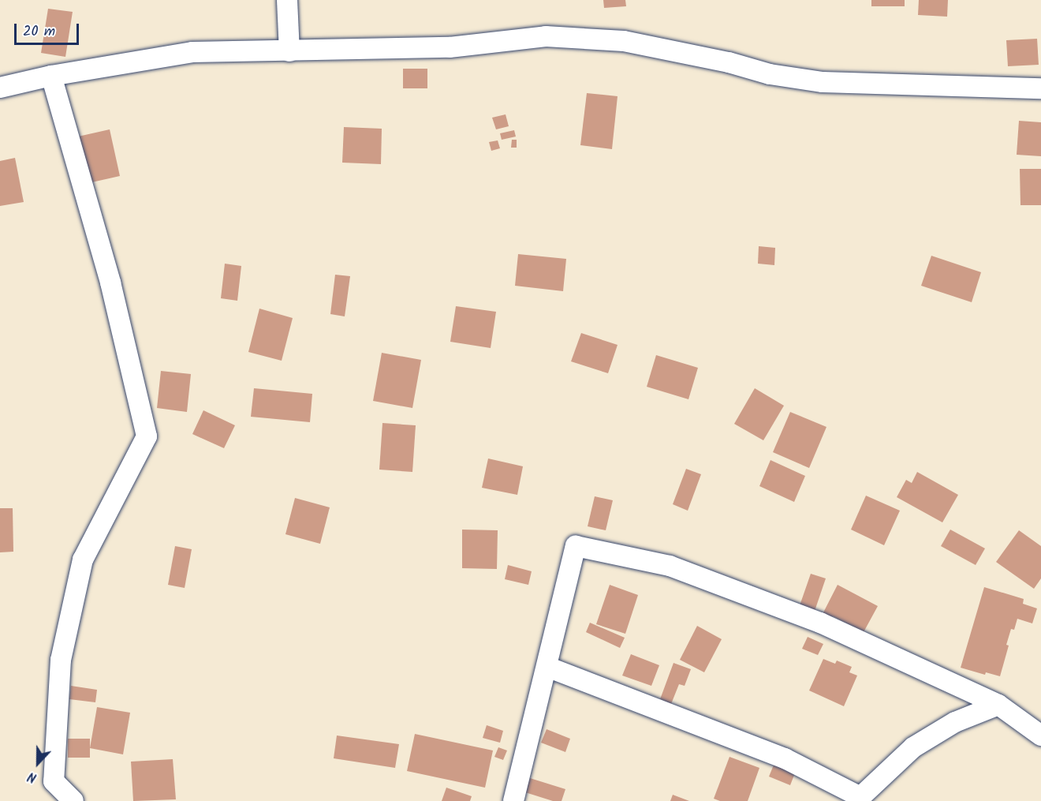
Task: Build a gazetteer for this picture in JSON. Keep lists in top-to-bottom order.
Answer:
{
  "scale_bar": "20 m",
  "north": "bottom"
}
